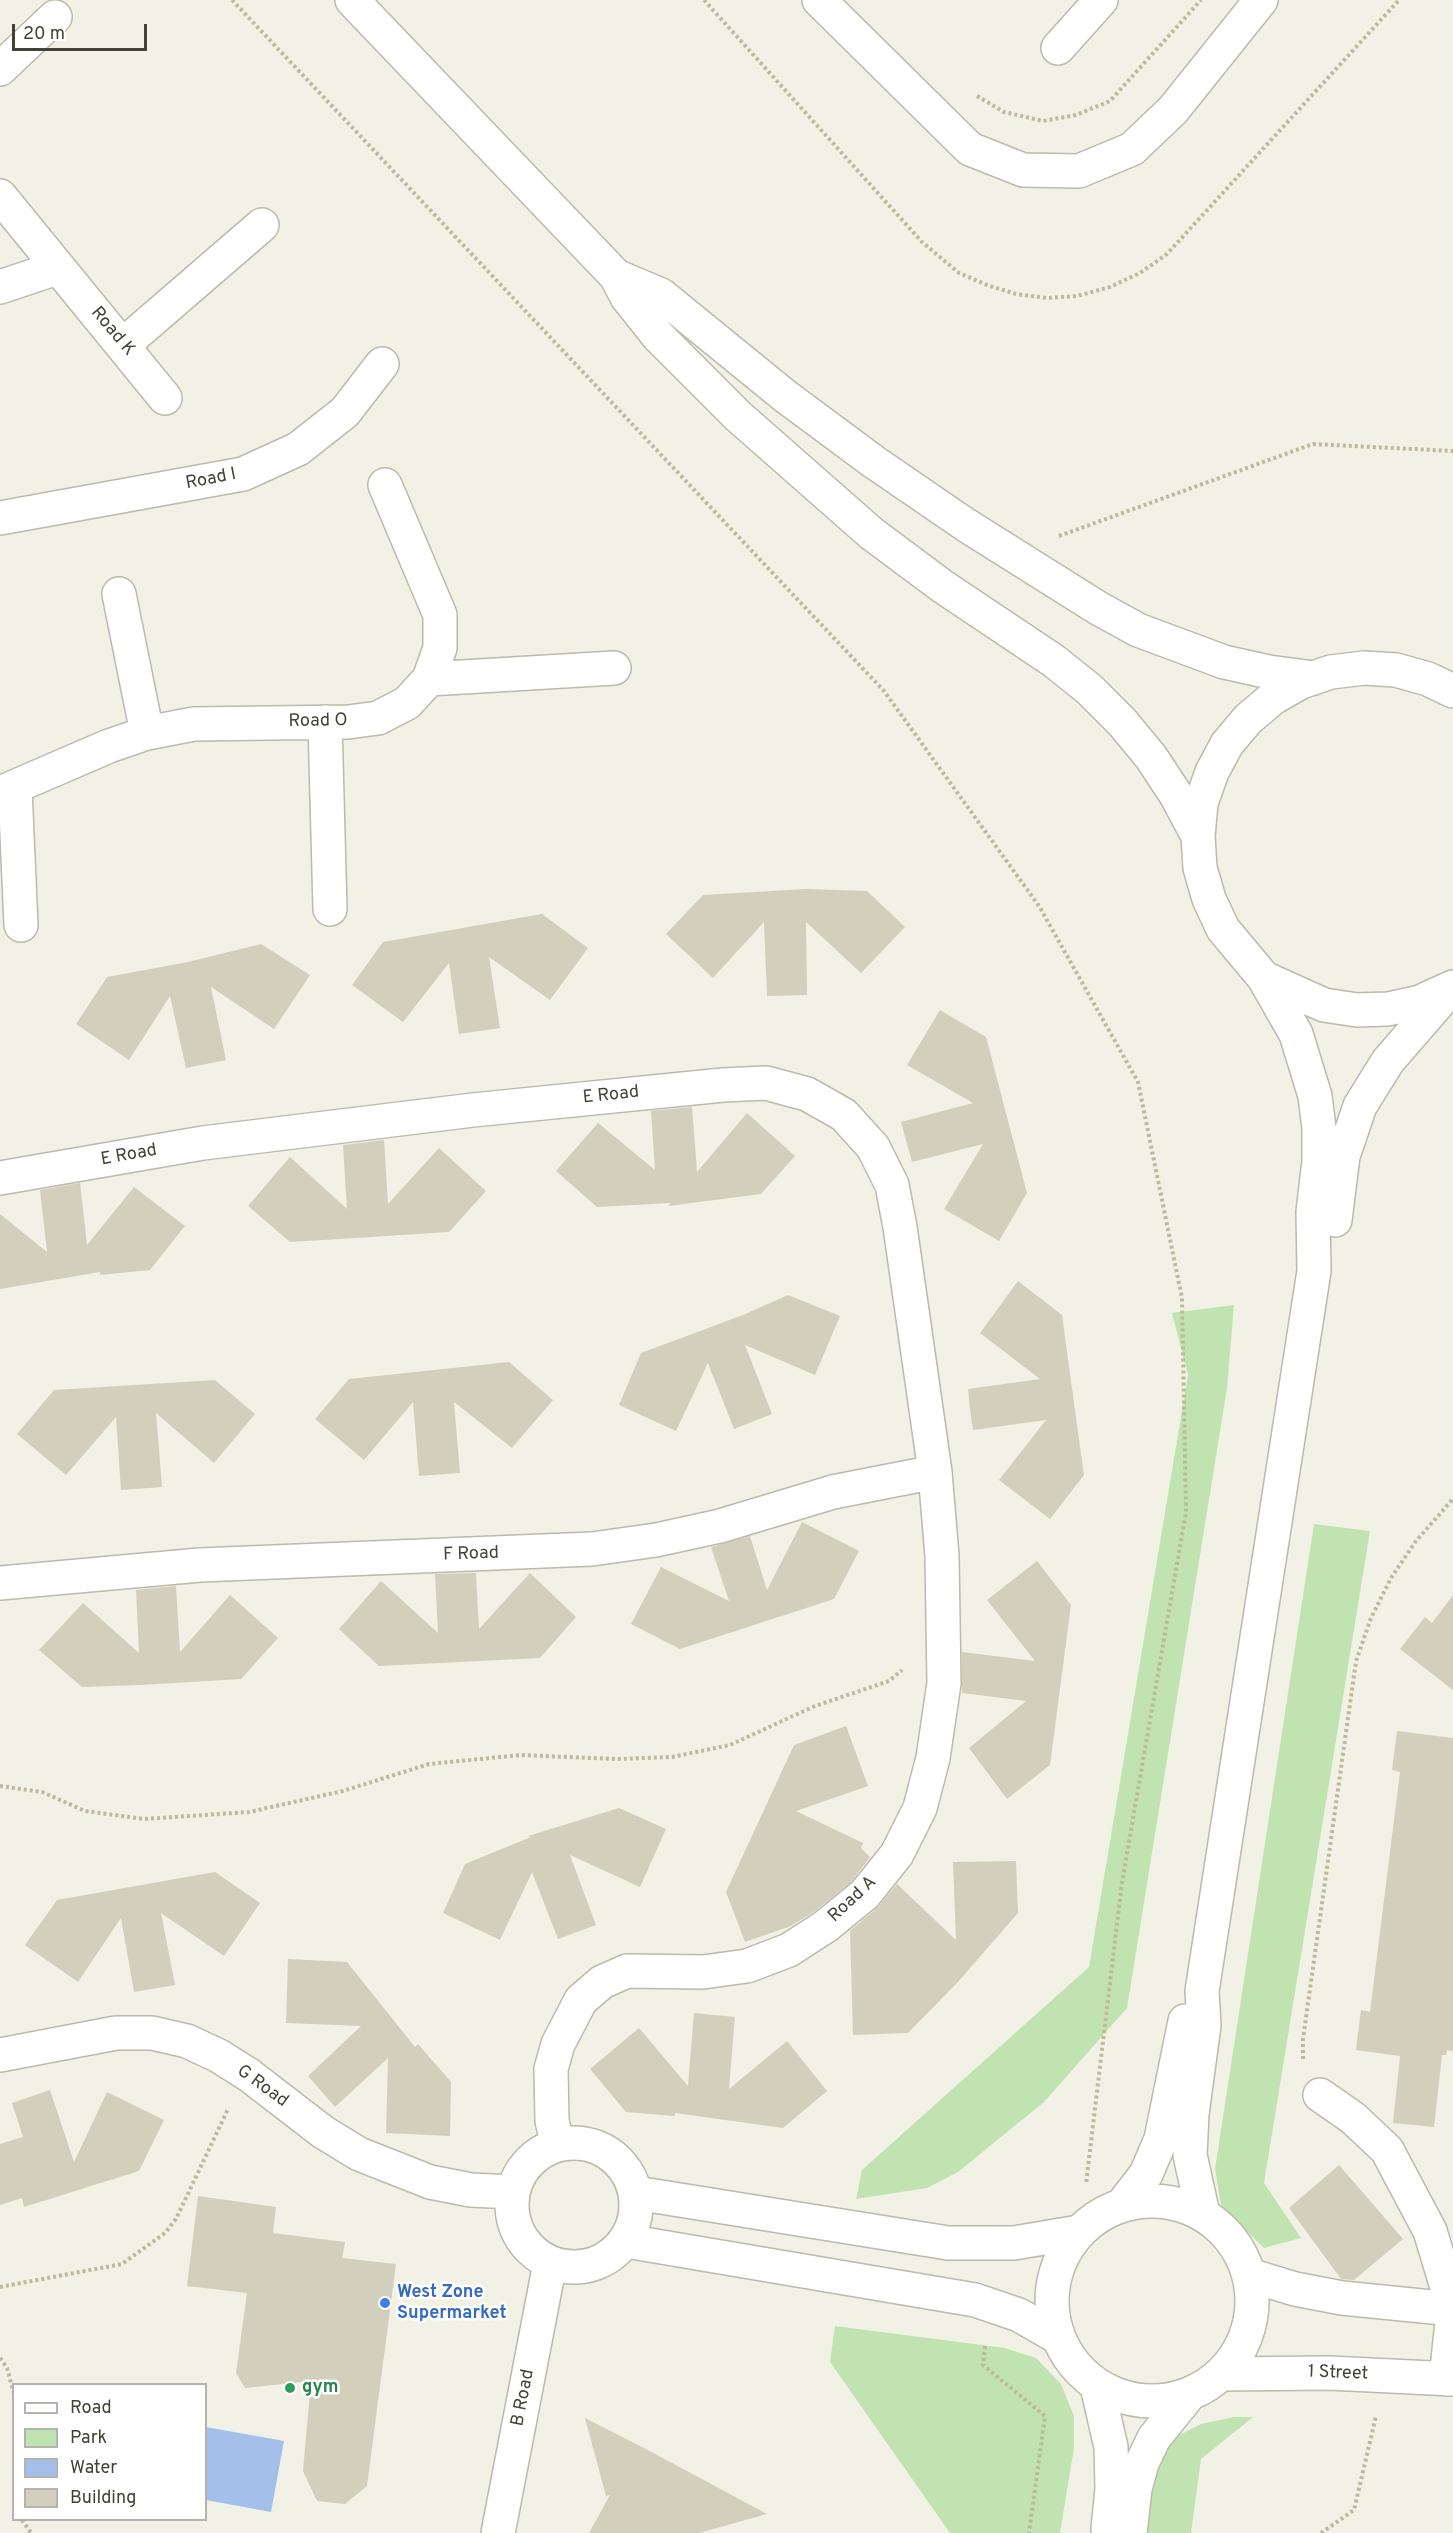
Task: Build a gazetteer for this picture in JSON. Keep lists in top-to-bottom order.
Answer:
{
  "streets": {
    "street": [
      "Road K",
      "Road I",
      "Road O",
      "E Road",
      "F Road",
      "Road A",
      "G Road",
      "1 Street",
      "B Road"
    ]
  },
  "crossings": [
    ["E Road", "F Road"],
    ["E Road", "Road A"],
    ["F Road", "Road A"],
    ["Road A", "G Road"],
    ["Road A", "B Road"],
    ["G Road", "B Road"]
  ],
  "places": ["West Zone Supermarket", "gym"],
  "legend": [
    "Road",
    "Park",
    "Water",
    "Building"
  ],
  "scale_bar": "20 m"
}
